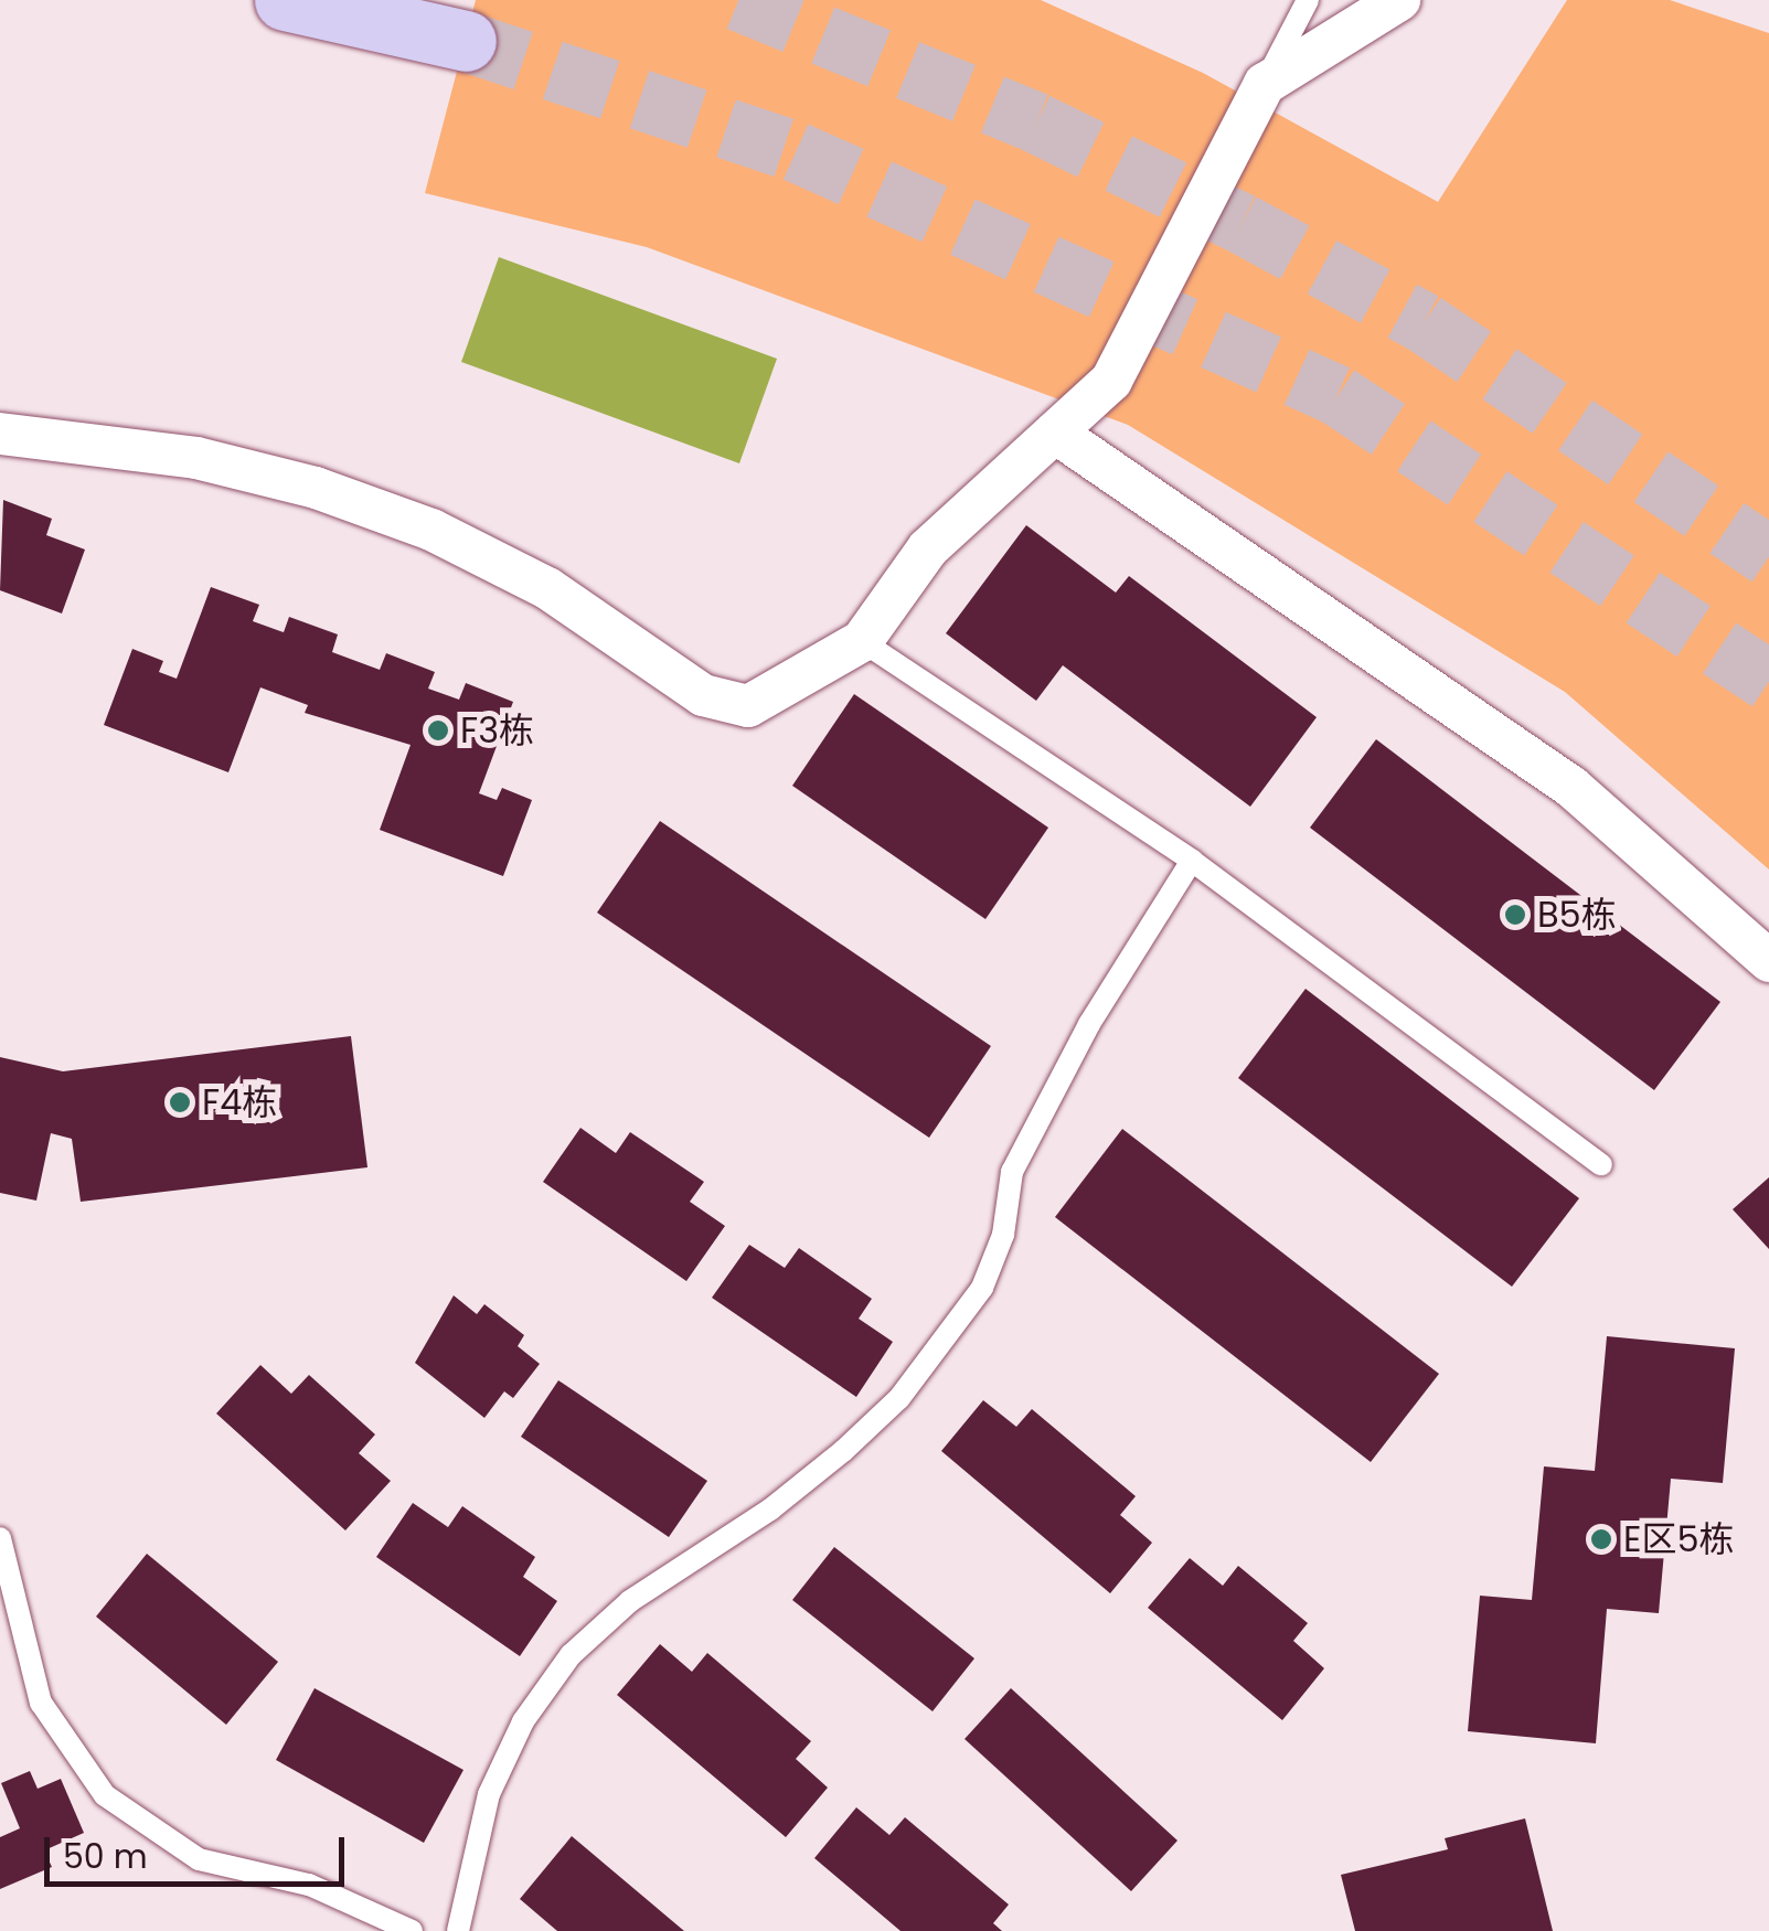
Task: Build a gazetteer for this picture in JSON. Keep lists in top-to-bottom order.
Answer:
{
  "places": [
    "F3栋",
    "B5栋",
    "F4栋",
    "E区5栋"
  ],
  "scale_bar": "50 m"
}
